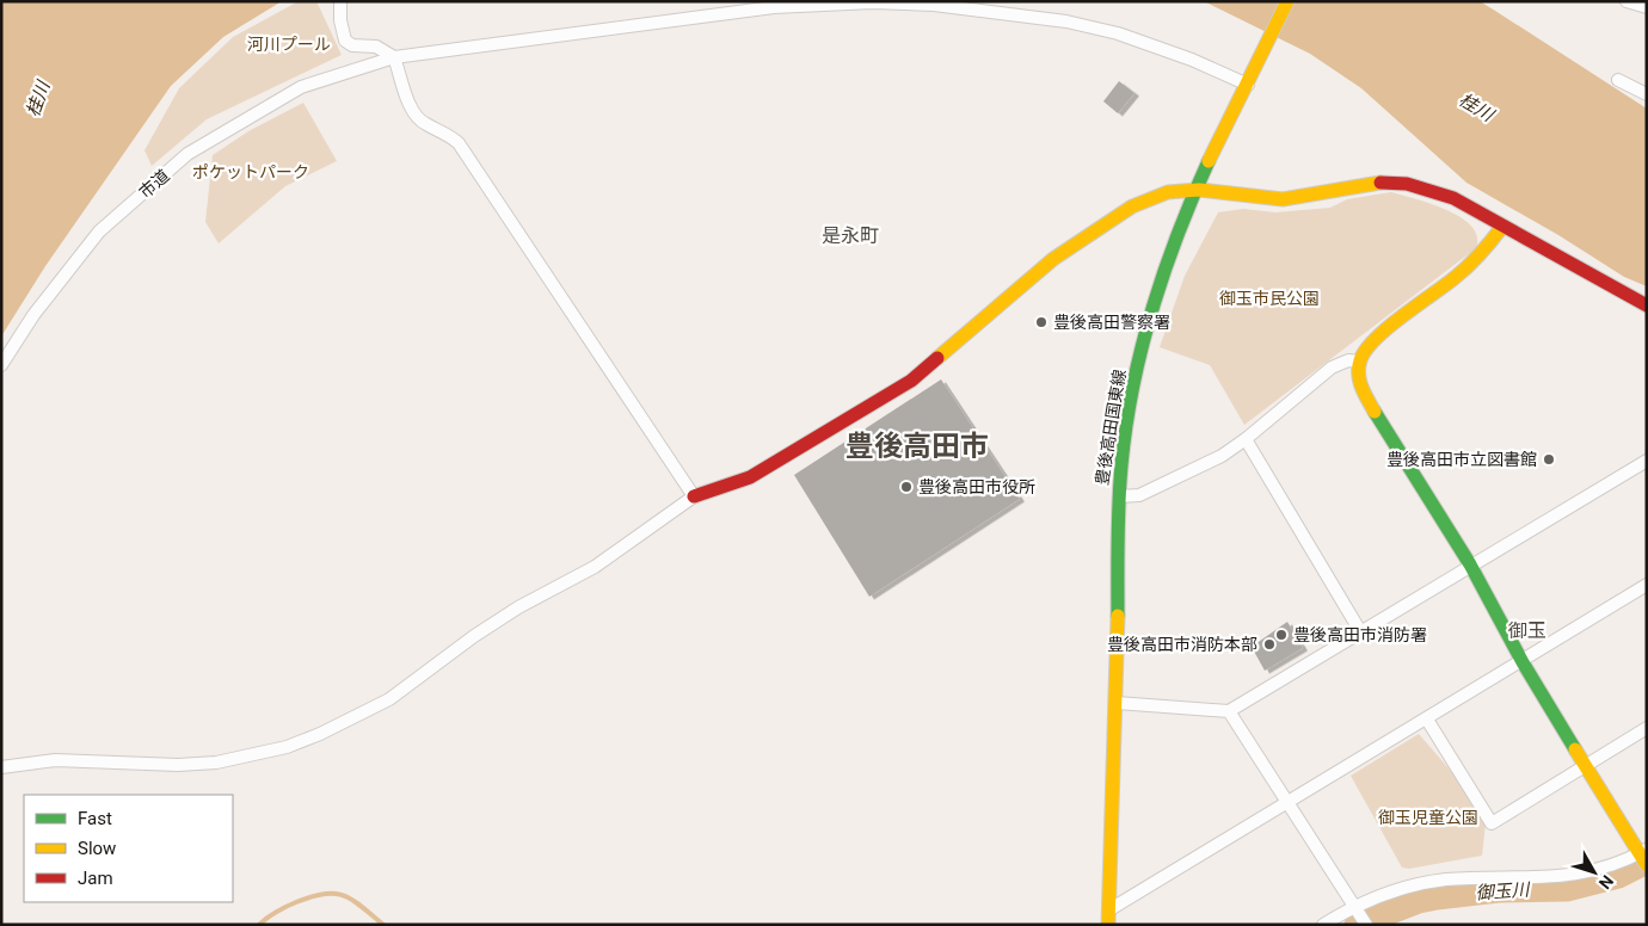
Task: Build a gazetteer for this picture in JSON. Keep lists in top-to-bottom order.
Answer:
{
  "streets": {
    "street": ["市道", "豊後高田国東線"]
  },
  "crossings": [
    ["市道", "豊後高田国東線"]
  ],
  "districts": ["是永町", "豊後高田市", "御玉"],
  "water": ["桂川", "御玉川"],
  "parks": [
    "河川プール",
    "ポケットパーク",
    "御玉市民公園",
    "御玉児童公園"
  ],
  "places": [
    "豊後高田警察署",
    "豊後高田市立図書館",
    "豊後高田市役所",
    "豊後高田市消防署",
    "豊後高田市消防本部"
  ],
  "legend": ["Fast", "Slow", "Jam"],
  "north": "bottom right"
}
